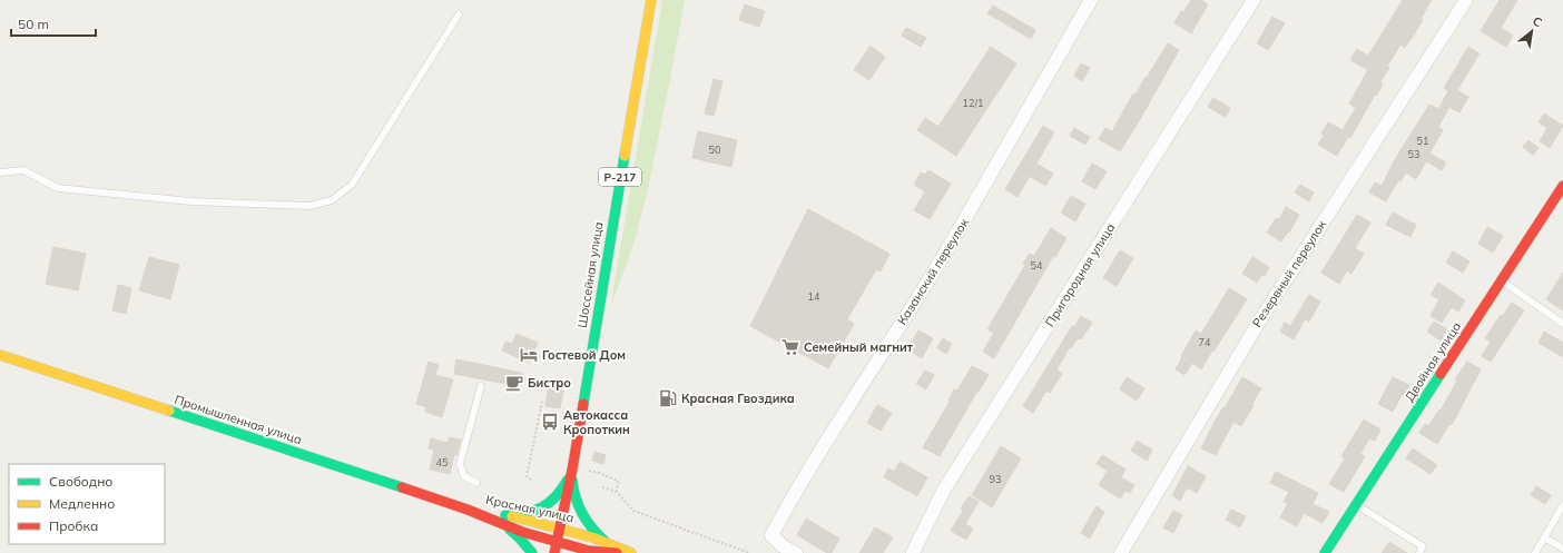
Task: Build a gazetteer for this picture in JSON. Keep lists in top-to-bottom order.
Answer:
{
  "streets": {
    "main road": [
      "Р-217",
      "Шоссейная улица",
      "Двойная улица",
      "Промышленная улица",
      "Красная улица"
    ],
    "street": ["Казанский переулок", "Резервный переулок", "Пригородная улица"]
  },
  "crossings": [
    ["Шоссейная улица", "Красная улица"],
    ["Промышленная улица", "Красная улица"]
  ],
  "places": {
    "supermarket": ["Семейный магнит"],
    "hotel": ["Гостевой Дом"],
    "cafe": ["Бистро"],
    "fuel station": ["Красная Гвоздика"],
    "bus stop": ["Автокасса Кропоткин"]
  },
  "house_numbers": [
    "12/1",
    "51",
    "50",
    "53",
    "54",
    "14",
    "74",
    "45",
    "93"
  ],
  "legend": ["Свободно", "Медленно", "Пробка"],
  "scale_bar": "50 m",
  "north": "top right"
}
